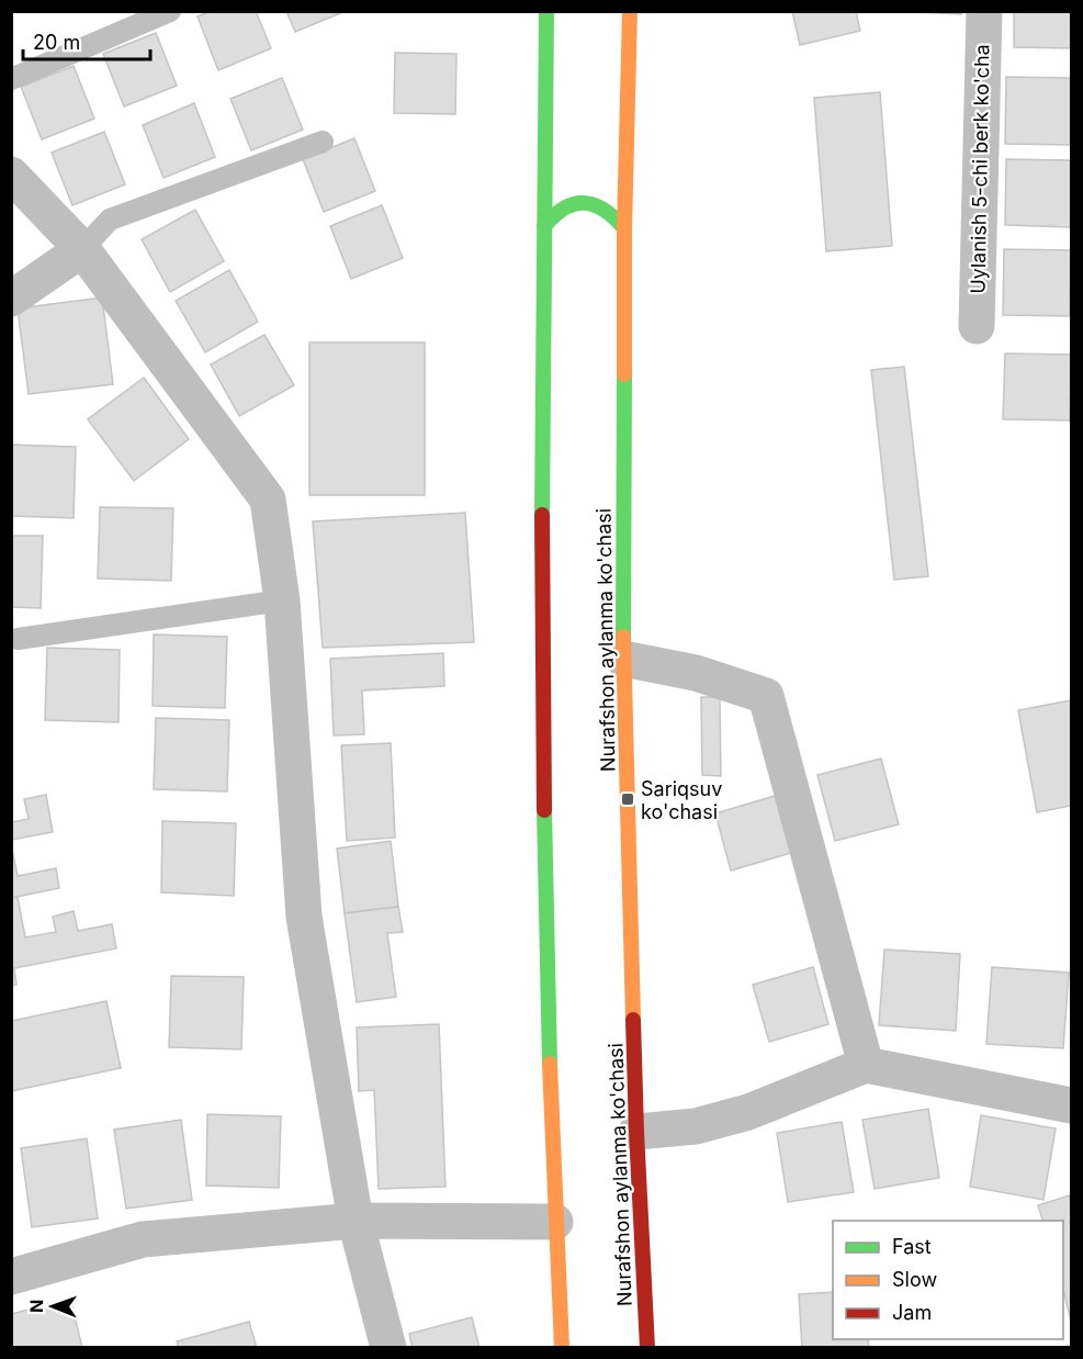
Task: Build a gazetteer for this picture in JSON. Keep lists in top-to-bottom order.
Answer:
{
  "streets": {
    "main road": ["Nurafshon aylanma ko'chasi"],
    "street": ["Uylanish 5-chi berk ko'cha"]
  },
  "places": {
    "transit": ["Sariqsuv ko'chasi"]
  },
  "legend": ["Fast", "Slow", "Jam"],
  "scale_bar": "20 m",
  "north": "left"
}
